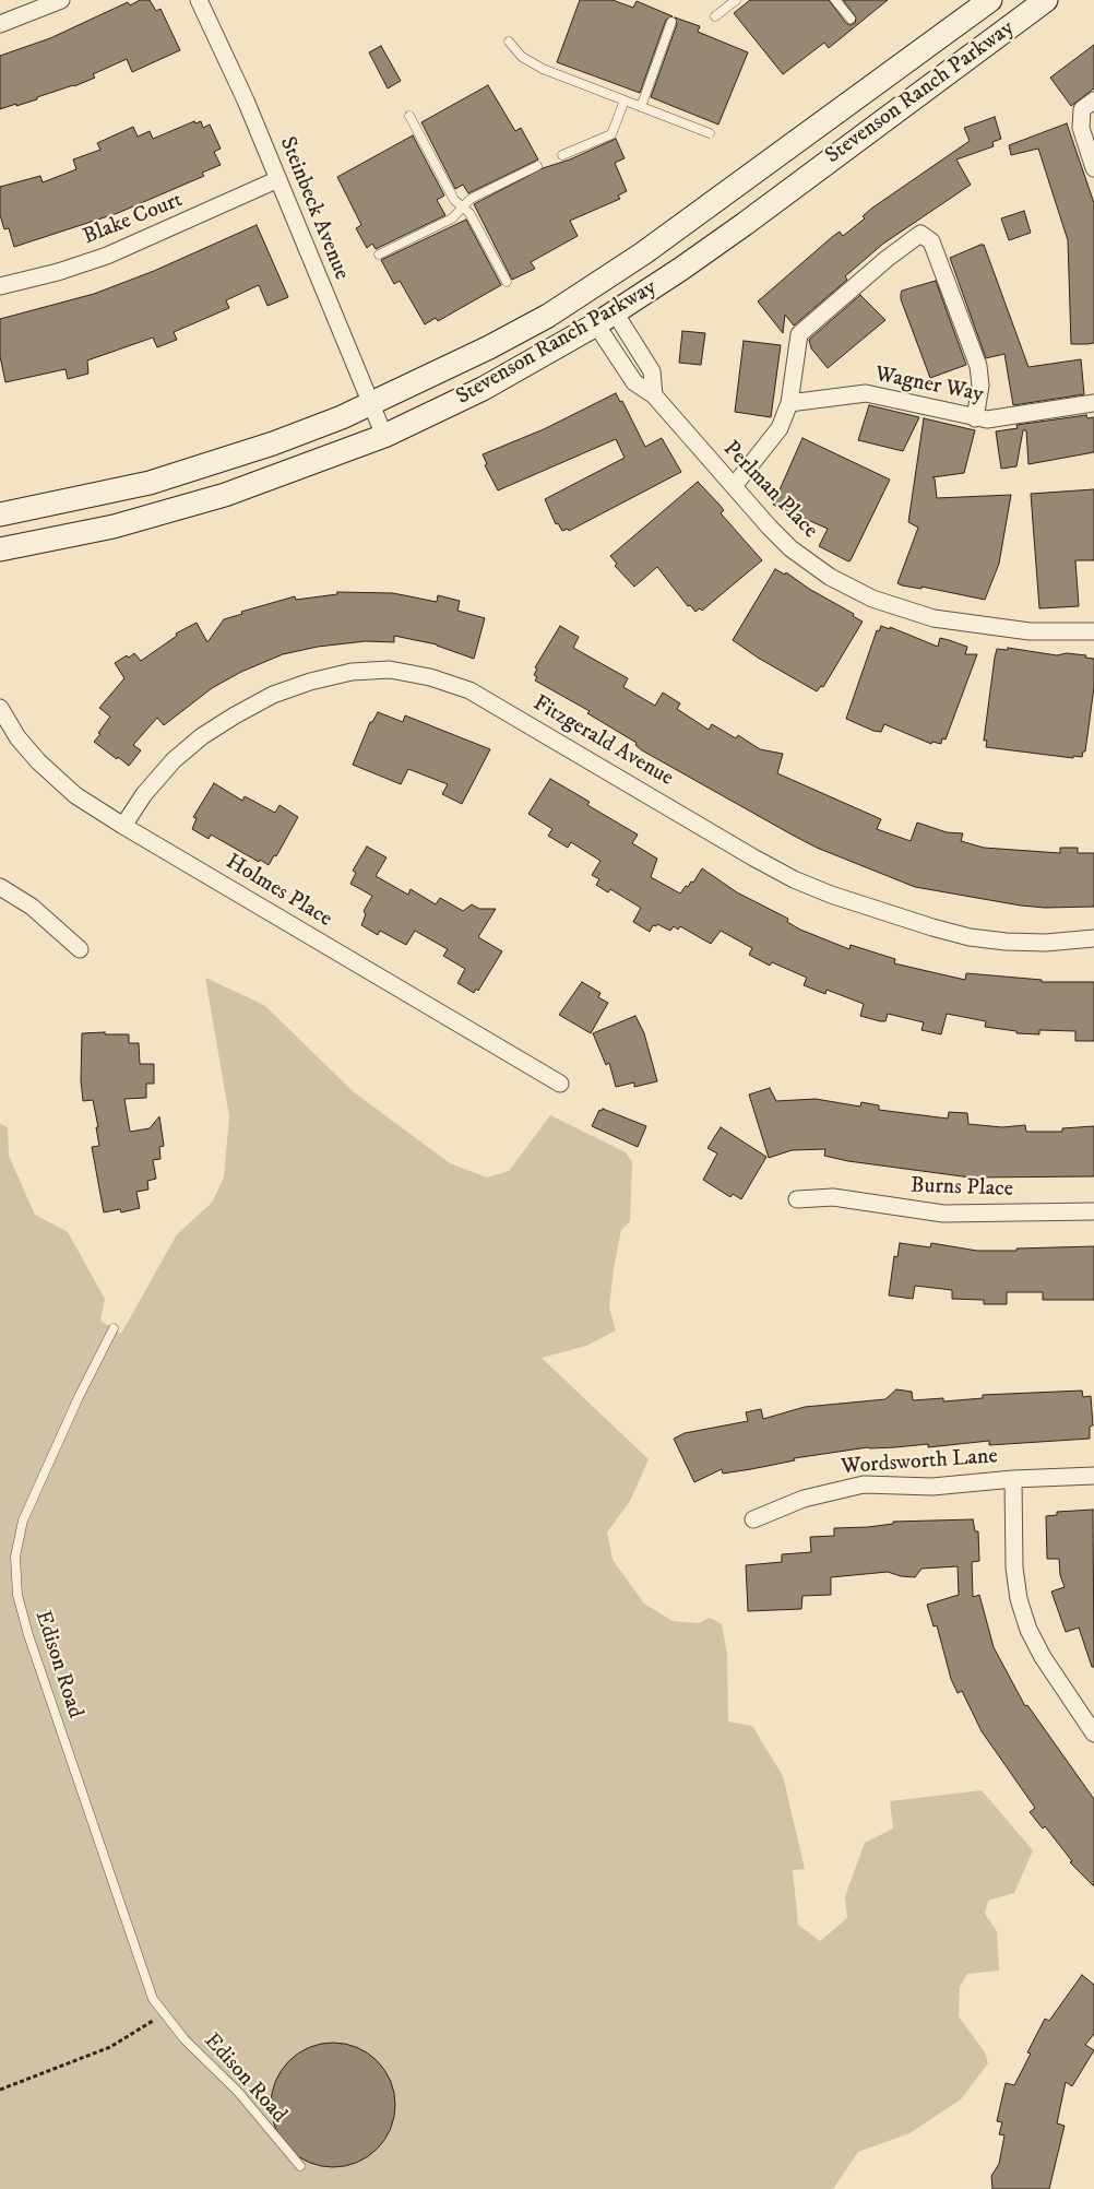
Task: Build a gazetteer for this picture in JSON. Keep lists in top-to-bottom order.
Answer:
{
  "streets": {
    "main road": ["Stevenson Ranch Parkway"],
    "street": [
      "Steinbeck Avenue",
      "Blake Court",
      "Wagner Way",
      "Perlman Place",
      "Fitzgerald Avenue",
      "Holmes Place",
      "Burns Place",
      "Wordsworth Lane"
    ],
    "lane": ["Edison Road"]
  },
  "crossings": [
    ["Stevenson Ranch Parkway", "Steinbeck Avenue"],
    ["Stevenson Ranch Parkway", "Perlman Place"],
    ["Steinbeck Avenue", "Blake Court"],
    ["Fitzgerald Avenue", "Holmes Place"]
  ]
}
